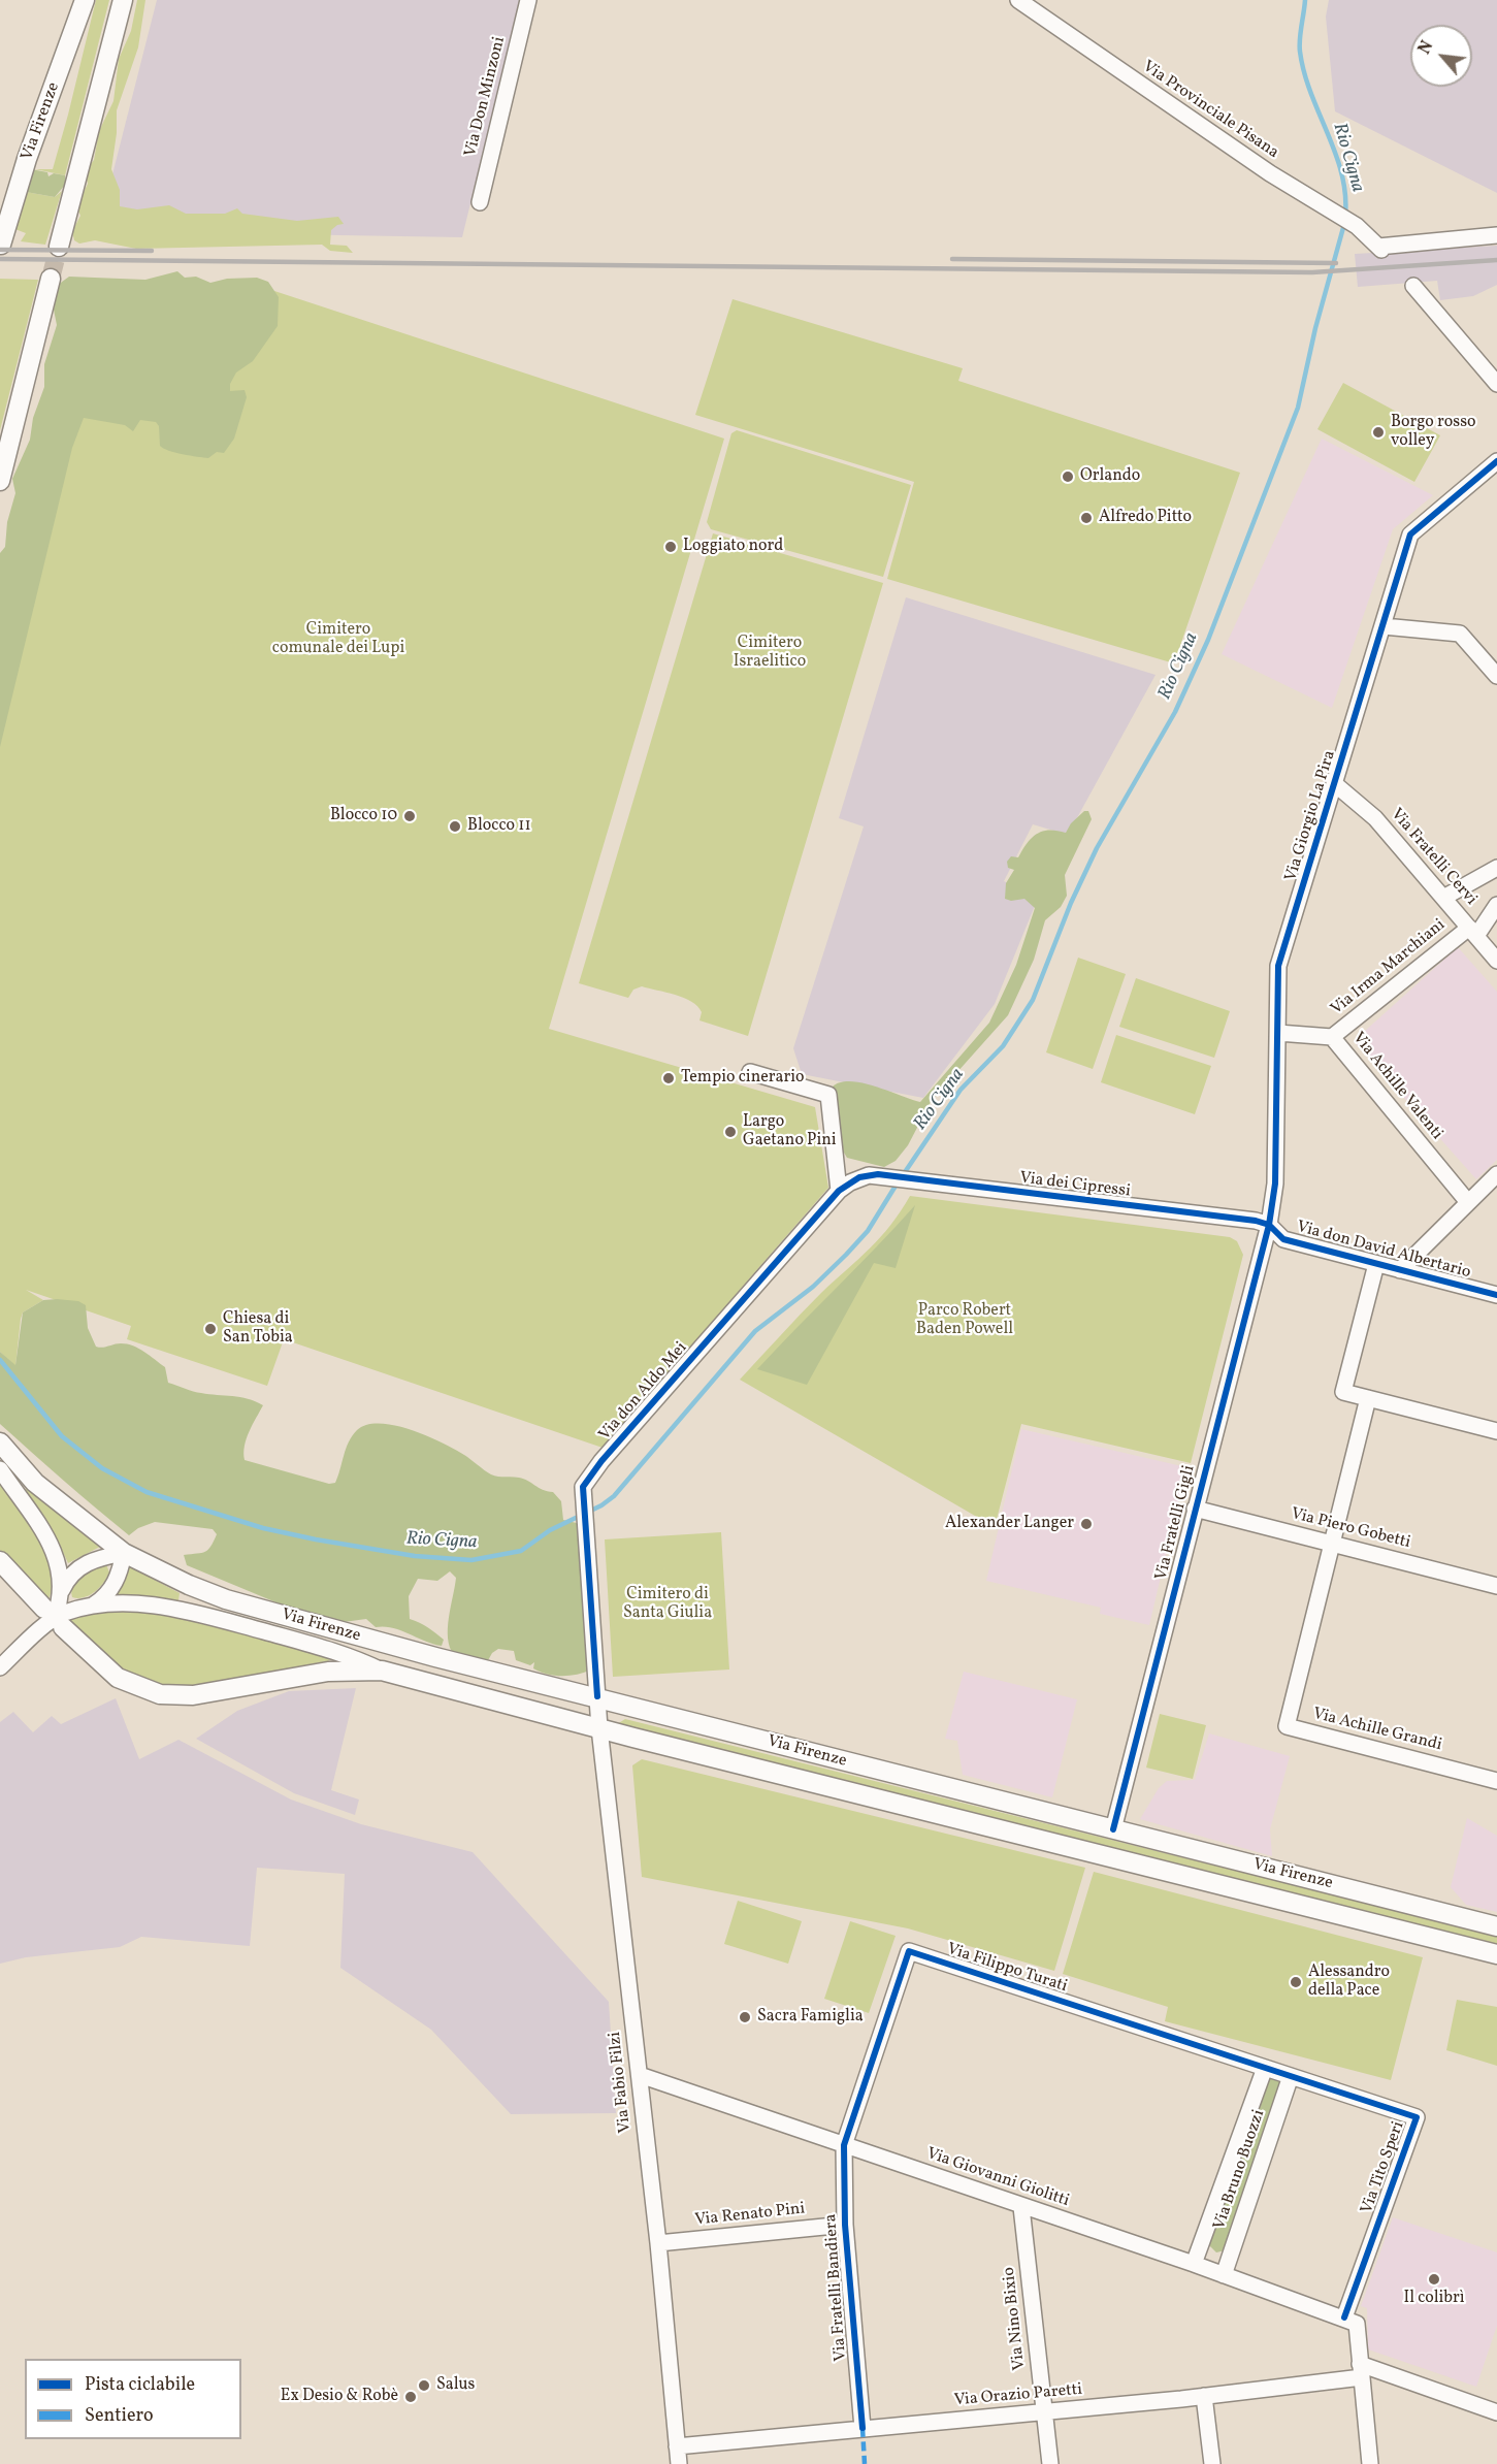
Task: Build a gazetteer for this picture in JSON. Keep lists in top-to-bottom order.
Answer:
{
  "streets": {
    "main road": ["Via Firenze"],
    "street": [
      "Via Don Minzoni",
      "Via Provinciale Pisana",
      "Via Giorgio La Pira",
      "Via Fratelli Cervi",
      "Via Irma Marchiani",
      "Via Achille Valenti",
      "Via dei Cipressi",
      "Via don David Albertario",
      "Via don Aldo Mei",
      "Via Fratelli Gigli",
      "Via Piero Gobetti",
      "Via Achille Grandi",
      "Via Filippo Turati",
      "Via Fabio Filzi",
      "Via Tito Speri",
      "Via Bruno Buozzi",
      "Via Giovanni Giolitti",
      "Via Renato Pini",
      "Via Fratelli Bandiera",
      "Via Nino Bixio",
      "Via Orazio Paretti"
    ]
  },
  "crossings": [
    ["Via Firenze", "Via don Aldo Mei"],
    ["Via Firenze", "Via Fratelli Gigli"],
    ["Via Firenze", "Via Fabio Filzi"],
    ["Via Giorgio La Pira", "Via Fratelli Cervi"],
    ["Via Giorgio La Pira", "Via Achille Valenti"],
    ["Via Giorgio La Pira", "Via dei Cipressi"],
    ["Via Giorgio La Pira", "Via don David Albertario"],
    ["Via Giorgio La Pira", "Via Fratelli Gigli"],
    ["Via Fratelli Cervi", "Via Irma Marchiani"],
    ["Via Irma Marchiani", "Via Achille Valenti"],
    ["Via dei Cipressi", "Via don David Albertario"],
    ["Via dei Cipressi", "Via don Aldo Mei"],
    ["Via dei Cipressi", "Via Fratelli Gigli"],
    ["Via don David Albertario", "Via Fratelli Gigli"],
    ["Via don Aldo Mei", "Via Fabio Filzi"],
    ["Via Fratelli Gigli", "Via Piero Gobetti"],
    ["Via Piero Gobetti", "Via Achille Grandi"],
    ["Via Filippo Turati", "Via Tito Speri"],
    ["Via Filippo Turati", "Via Bruno Buozzi"],
    ["Via Filippo Turati", "Via Giovanni Giolitti"],
    ["Via Filippo Turati", "Via Fratelli Bandiera"],
    ["Via Fabio Filzi", "Via Giovanni Giolitti"],
    ["Via Fabio Filzi", "Via Renato Pini"],
    ["Via Fabio Filzi", "Via Orazio Paretti"],
    ["Via Tito Speri", "Via Bruno Buozzi"],
    ["Via Tito Speri", "Via Giovanni Giolitti"],
    ["Via Bruno Buozzi", "Via Giovanni Giolitti"],
    ["Via Giovanni Giolitti", "Via Fratelli Bandiera"],
    ["Via Giovanni Giolitti", "Via Nino Bixio"],
    ["Via Renato Pini", "Via Fratelli Bandiera"],
    ["Via Fratelli Bandiera", "Via Orazio Paretti"],
    ["Via Nino Bixio", "Via Orazio Paretti"]
  ],
  "water": ["Rio Cigna"],
  "parks": [
    "Cimitero comunale dei Lupi",
    "Cimitero Israelitico",
    "Parco Robert Baden Powell",
    "Cimitero di Santa Giulia"
  ],
  "places": [
    "Borgo rosso volley",
    "Orlando",
    "Alfredo Pitto",
    "Loggiato nord",
    "Blocco 10",
    "Blocco 11",
    "Tempio cinerario",
    "Largo Gaetano Pini",
    "Chiesa di San Tobia",
    "Alexander Langer",
    "Alessandro della Pace",
    "Sacra Famiglia",
    "Il colibrì",
    "Salus",
    "Ex Desio & Robè"
  ],
  "legend": ["Pista ciclabile", "Sentiero"],
  "north": "top left"
}
